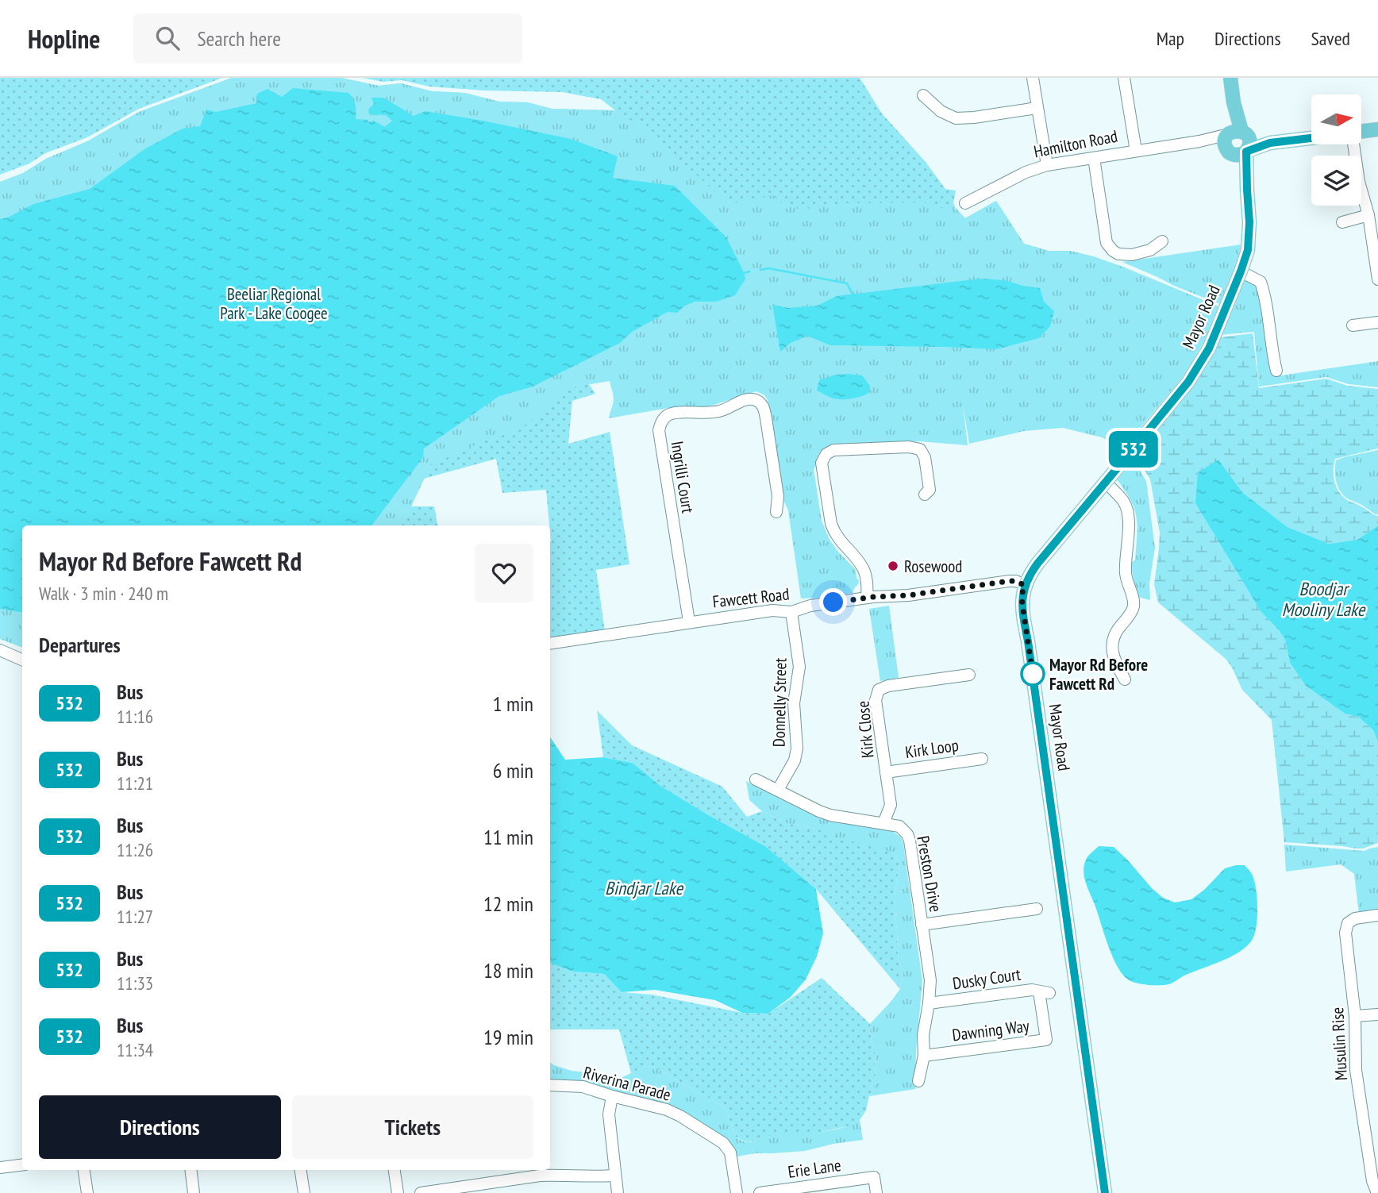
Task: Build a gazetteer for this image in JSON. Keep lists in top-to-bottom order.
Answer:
{
  "streets": {
    "main road": ["Hamilton Road", "Mayor Road"],
    "street": [
      "Ingrilli Court",
      "Fawcett Road",
      "Donnelly Street",
      "Kirk Close",
      "Kirk Loop",
      "Preston Drive",
      "Dusky Court",
      "Dawning Way",
      "Musulin Rise",
      "Riverina Parade",
      "Erie Lane"
    ]
  },
  "crossings": [
    ["Hamilton Road", "Mayor Road"],
    ["Mayor Road", "Fawcett Road"],
    ["Ingrilli Court", "Fawcett Road"],
    ["Fawcett Road", "Donnelly Street"],
    ["Donnelly Street", "Preston Drive"],
    ["Kirk Close", "Kirk Loop"],
    ["Kirk Close", "Preston Drive"],
    ["Preston Drive", "Dusky Court"],
    ["Preston Drive", "Dawning Way"],
    ["Dusky Court", "Dawning Way"]
  ],
  "water": ["Boodjar Mooliny Lake", "Bindjar Lake"],
  "parks": ["Beeliar Regional Park - Lake Coogee"],
  "places": ["Rosewood", "Mayor Rd Before Fawcett Rd"],
  "lines": ["bus line 532"],
  "north": "right",
  "page": {
    "header": "Hopline",
    "search": "Search here",
    "nav": ["Map", "Directions", "Saved"],
    "on_map": "532",
    "heading": [
      ["Mayor Rd Before Fawcett Rd", "Walk · 3 min · 240 m"],
      "Departures"
    ],
    "list": [
      {
        "mark": "532",
        "name": "Bus",
        "note": "11:16",
        "value": "1 min"
      },
      {
        "mark": "532",
        "name": "Bus",
        "note": "11:21",
        "value": "6 min"
      },
      {
        "mark": "532",
        "name": "Bus",
        "note": "11:26",
        "value": "11 min"
      },
      {
        "mark": "532",
        "name": "Bus",
        "note": "11:27",
        "value": "12 min"
      },
      {
        "mark": "532",
        "name": "Bus",
        "note": "11:33",
        "value": "18 min"
      },
      {
        "mark": "532",
        "name": "Bus",
        "note": "11:34",
        "value": "19 min"
      }
    ],
    "buttons": ["Directions", "Tickets"]
  }
}
